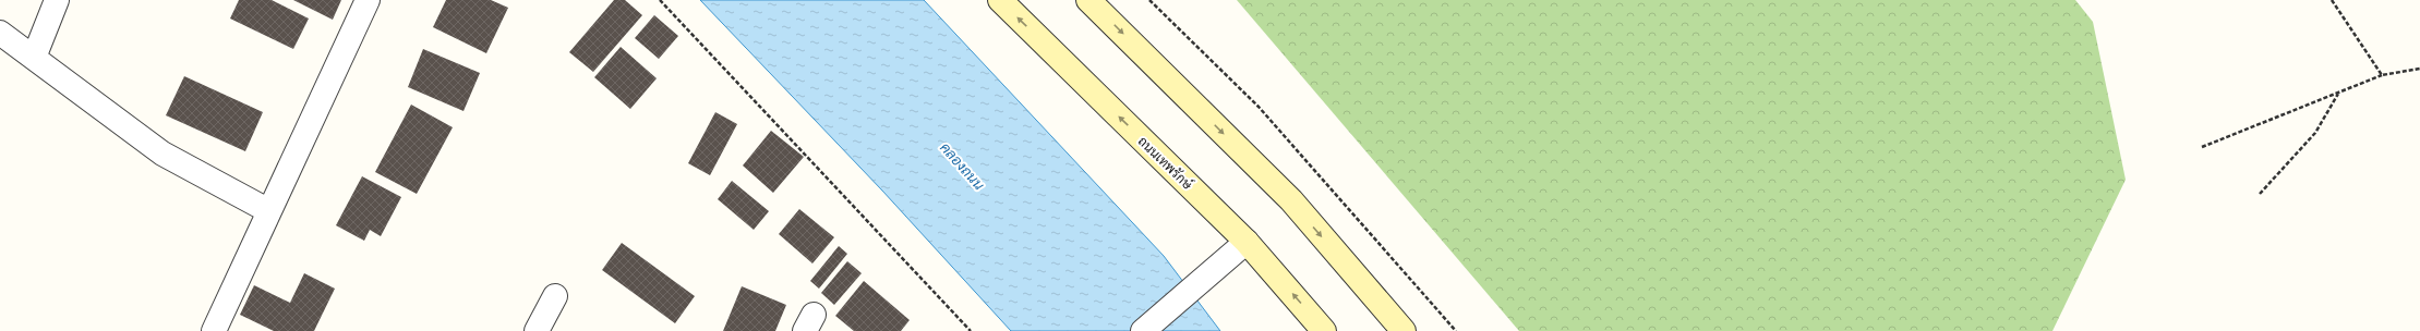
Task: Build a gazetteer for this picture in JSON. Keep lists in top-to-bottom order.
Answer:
{
  "streets": {
    "main road": ["ถนนเทพรักษ์"]
  },
  "water": ["คลองถนน"]
}
